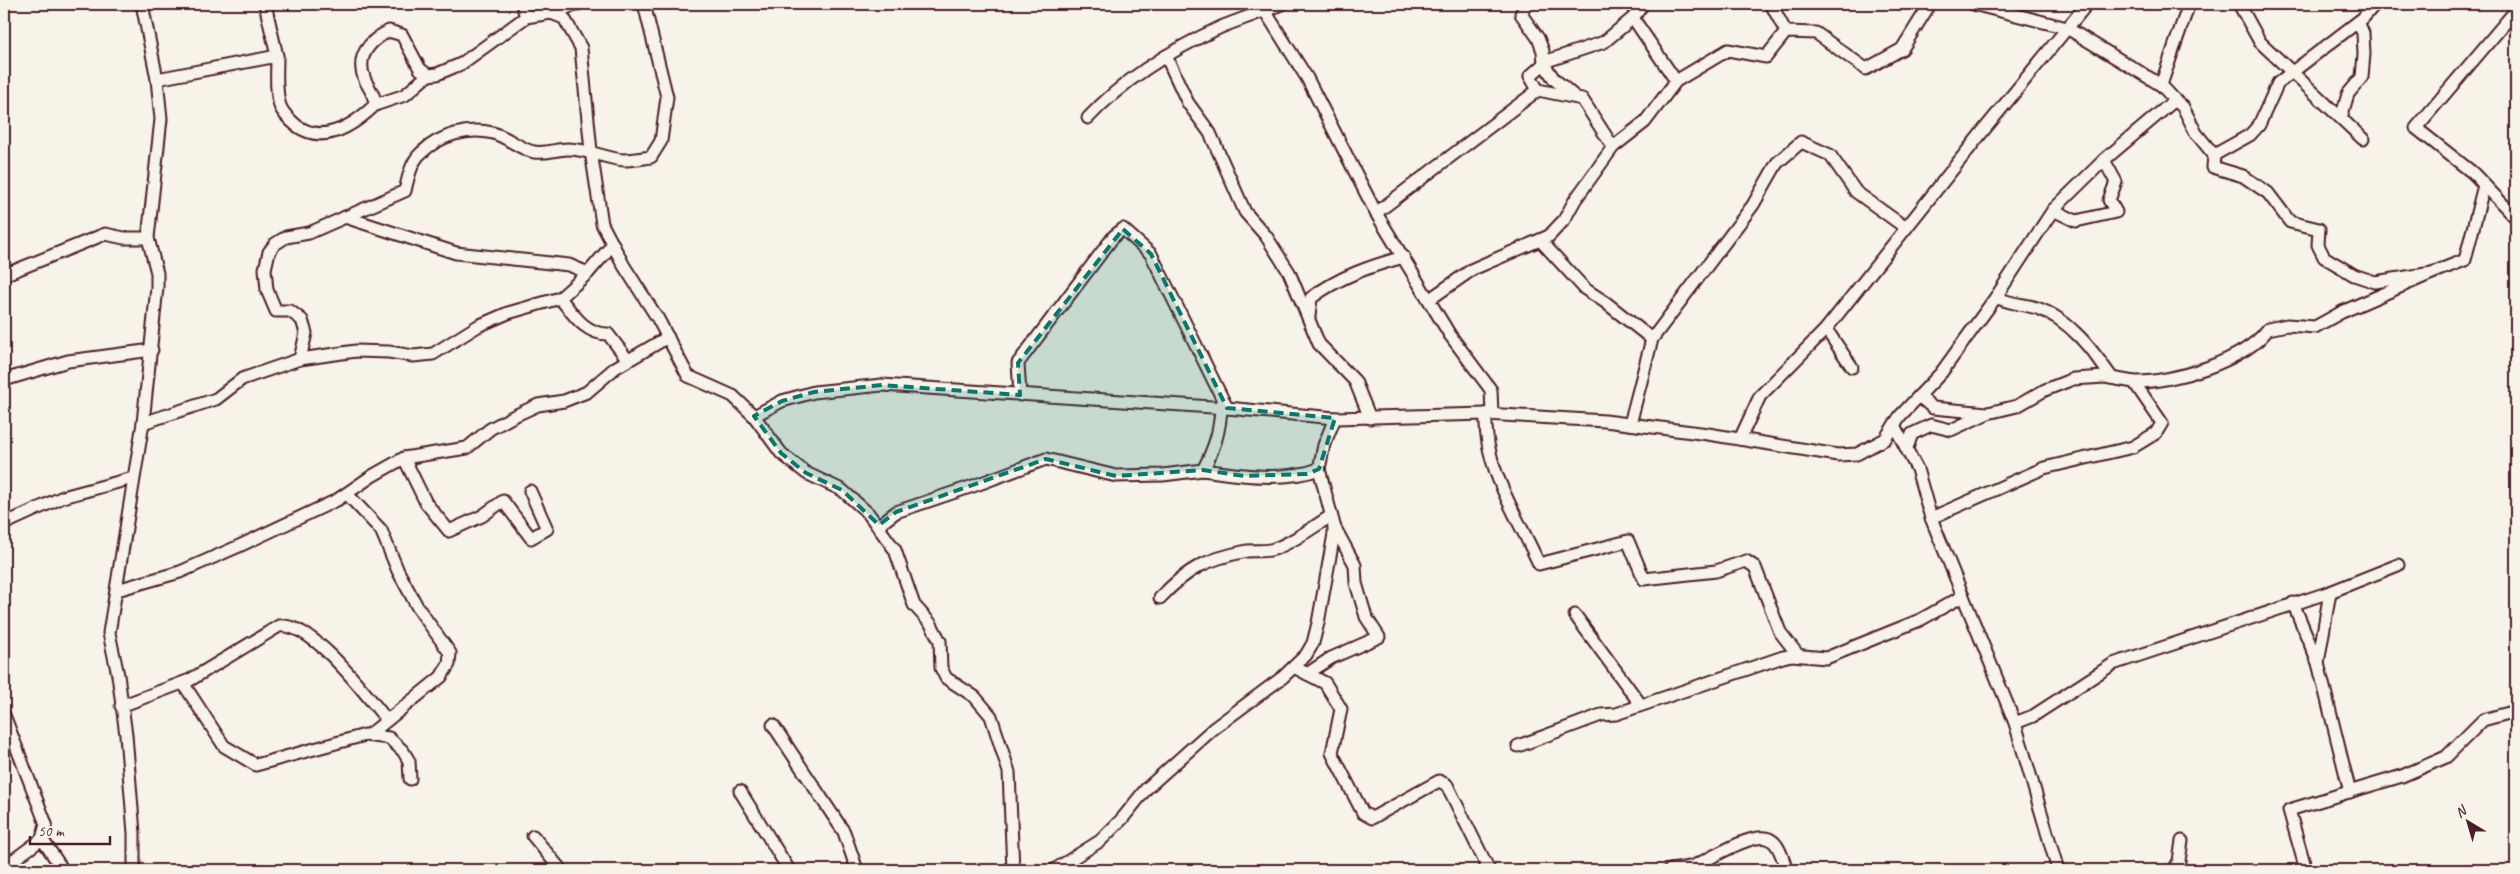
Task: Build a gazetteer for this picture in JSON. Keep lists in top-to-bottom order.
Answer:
{
  "scale_bar": "50 m",
  "north": "top left"
}
